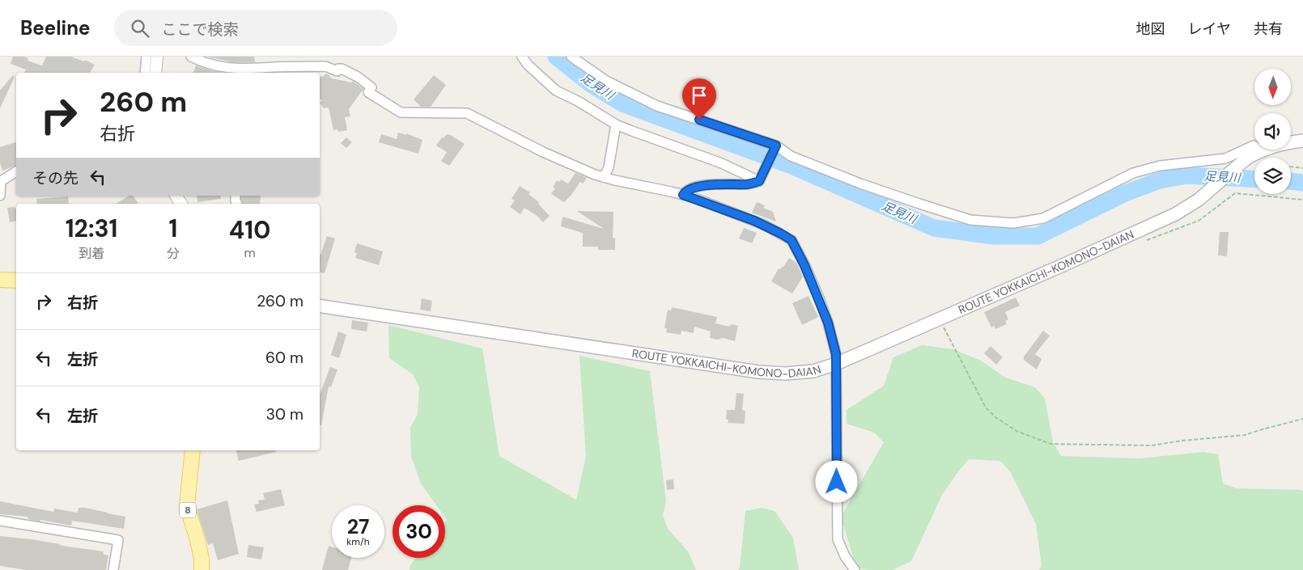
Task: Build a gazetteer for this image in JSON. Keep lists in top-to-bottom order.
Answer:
{
  "streets": {
    "main road": ["ROUTE YOKKAICHI-KOMONO-DAIAN", "8"]
  },
  "water": ["足見川"],
  "north": "bottom",
  "page": {
    "header": "Beeline",
    "search": "ここで検索",
    "nav": ["地図", "レイヤ", "共有"],
    "turn": ["260 m", "右折"],
    "then": "その先",
    "eta": [
      "12:31",
      "到着",
      "1",
      "分",
      "410",
      "m"
    ],
    "list": [
      {
        "name": "右折",
        "value": "260 m"
      },
      {
        "name": "左折",
        "value": "60 m"
      },
      {
        "name": "左折",
        "value": "30 m"
      }
    ],
    "speed": "27 km/h",
    "limit": "30"
  }
}
